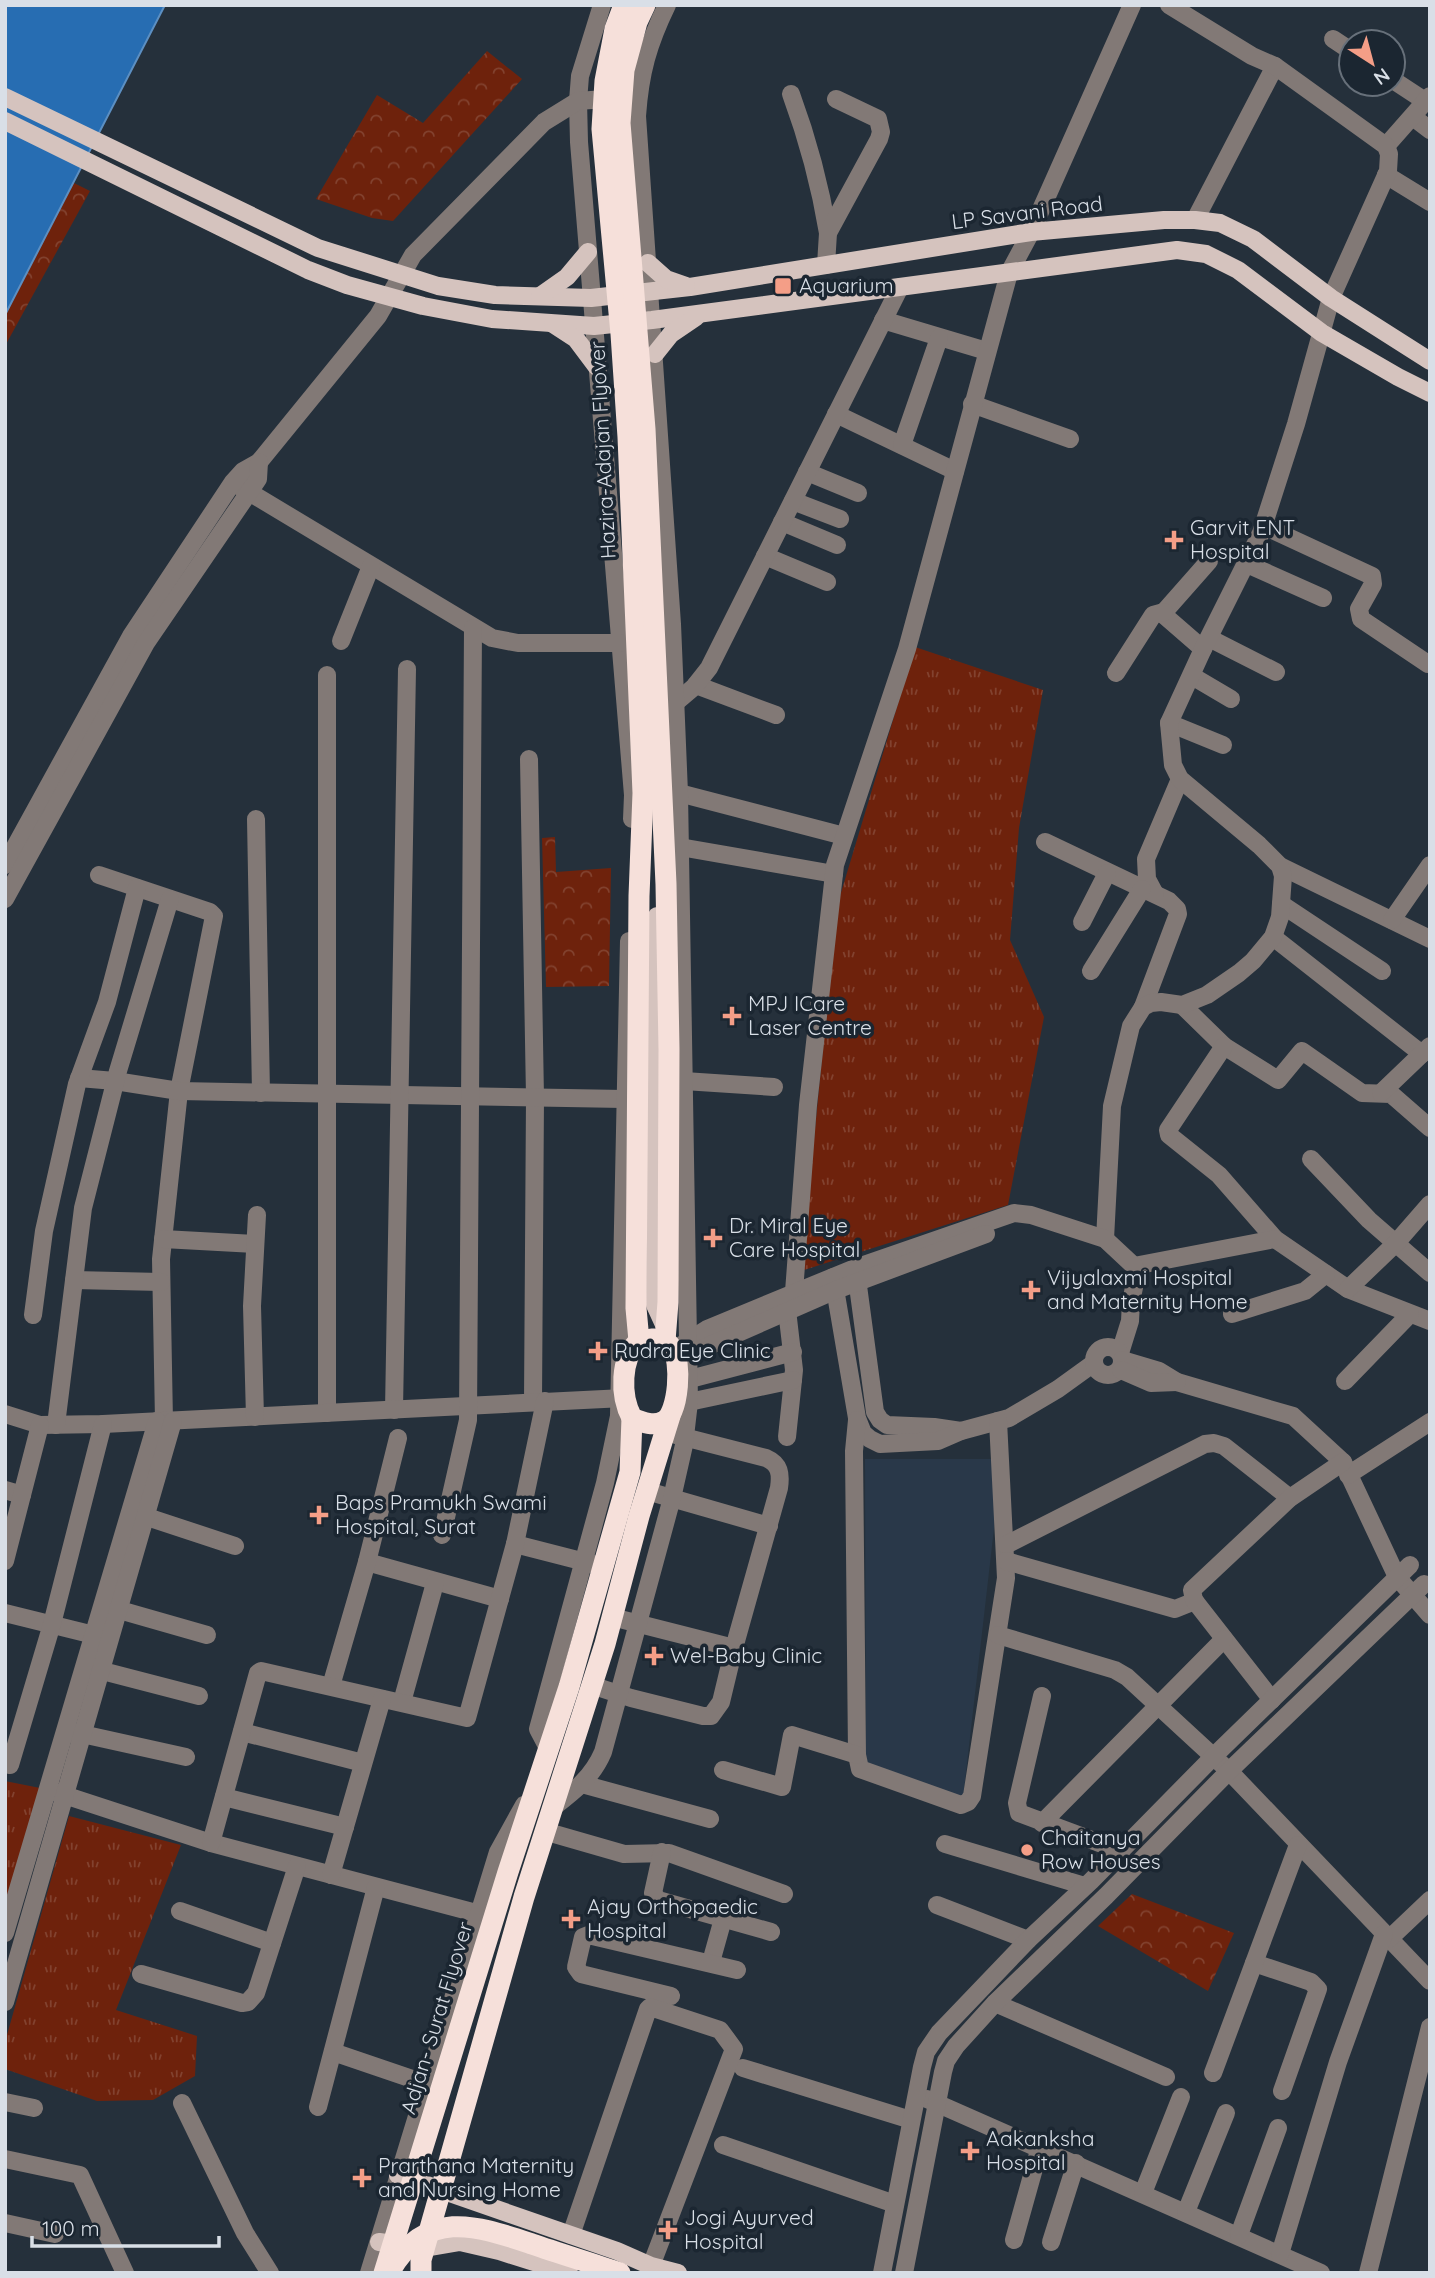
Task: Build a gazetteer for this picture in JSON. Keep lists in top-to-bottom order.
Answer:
{
  "streets": {
    "highway": ["Hazira-Adajan Flyover", "Adjan- Surat Flyover"],
    "main road": ["LP Savani Road"]
  },
  "crossings": [
    ["Hazira-Adajan Flyover", "Adjan- Surat Flyover"]
  ],
  "places": {
    "transit": ["Aquarium"],
    "health": [
      "Garvit ENT Hospital",
      "MPJ ICare Laser Centre",
      "Dr. Miral Eye Care Hospital",
      "Vijyalaxmi Hospital and Maternity Home",
      "Rudra Eye Clinic",
      "Baps Pramukh Swami Hospital, Surat",
      "Wel-Baby Clinic",
      "Ajay Orthopaedic Hospital",
      "Aakanksha Hospital",
      "Prarthana Maternity and Nursing Home",
      "Jogi Ayurved Hospital"
    ],
    "other": ["Chaitanya Row Houses"]
  },
  "scale_bar": "100 m",
  "north": "bottom right"
}
